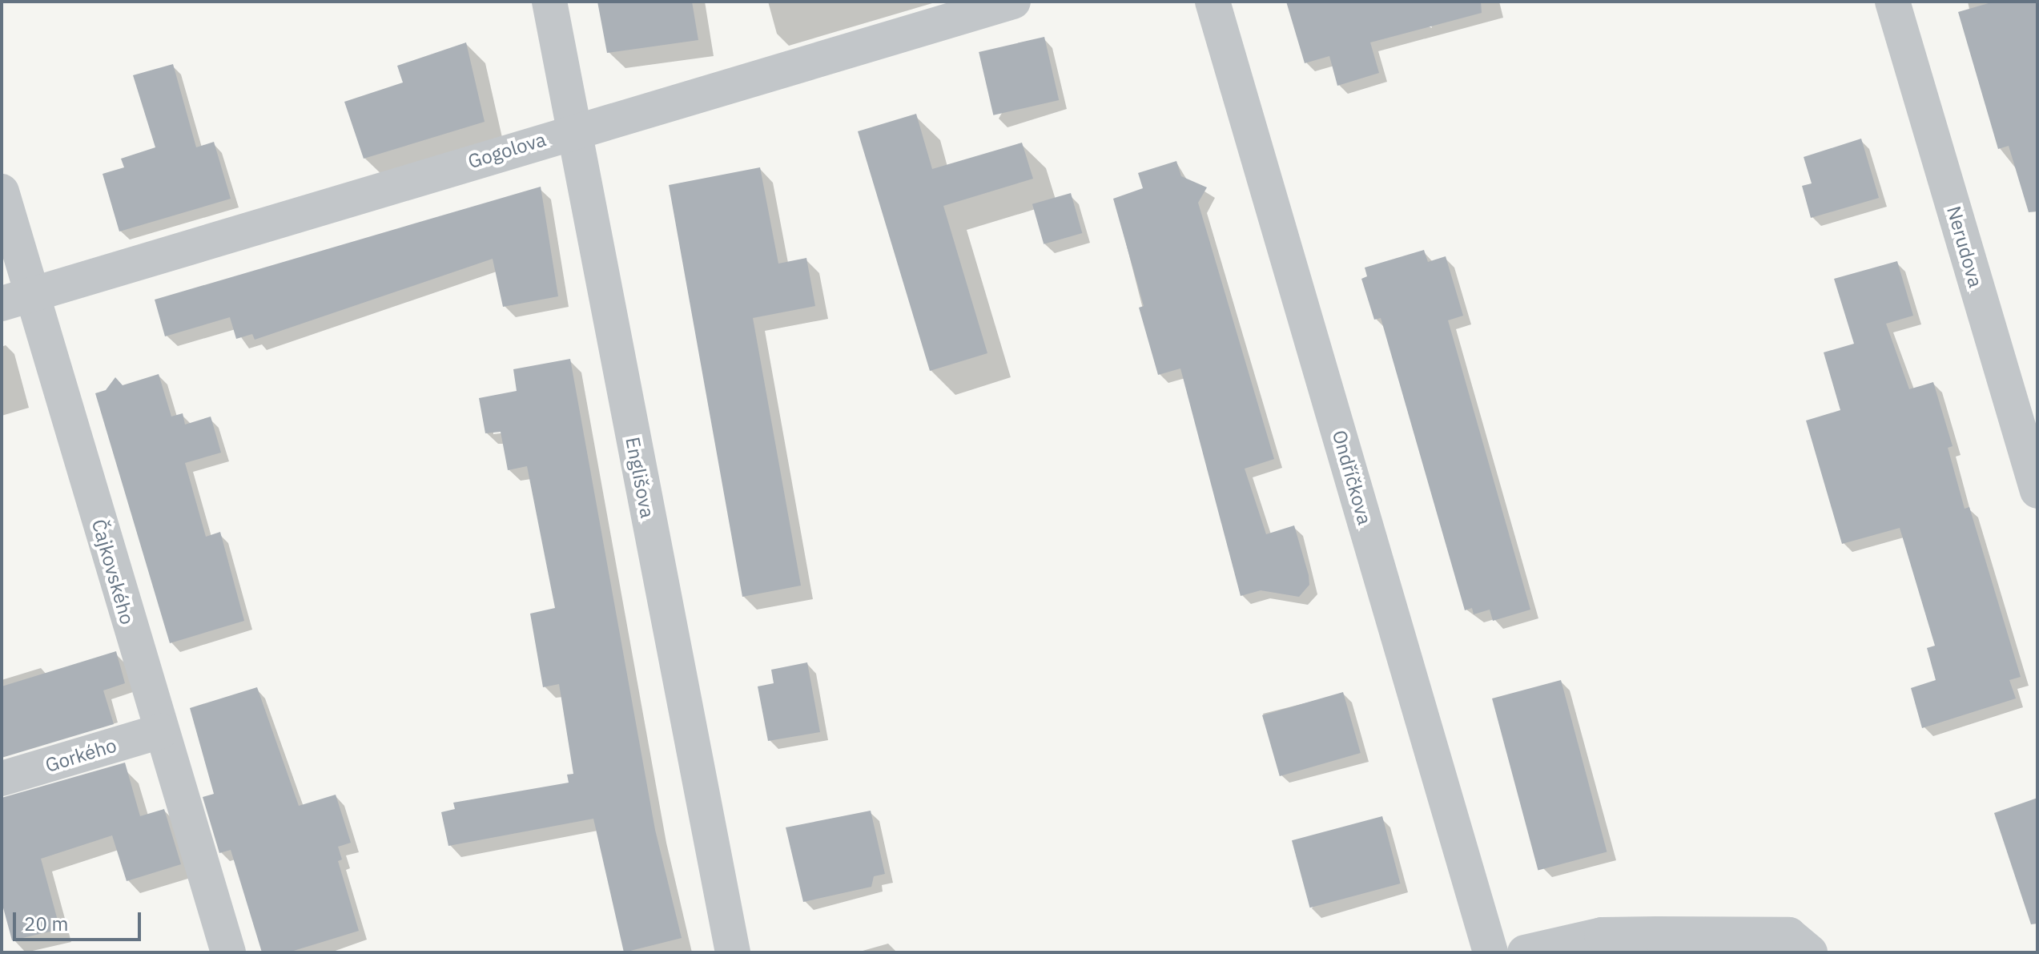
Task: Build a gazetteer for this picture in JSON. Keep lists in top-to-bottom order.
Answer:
{
  "streets": {
    "street": [
      "Gogolova",
      "Nerudova",
      "Englišova",
      "Ondříčkova",
      "Čajkovského",
      "Gorkého"
    ]
  },
  "crossings": [
    ["Gogolova", "Englišova"],
    ["Gogolova", "Čajkovského"],
    ["Čajkovského", "Gorkého"]
  ],
  "scale_bar": "20 m"
}
